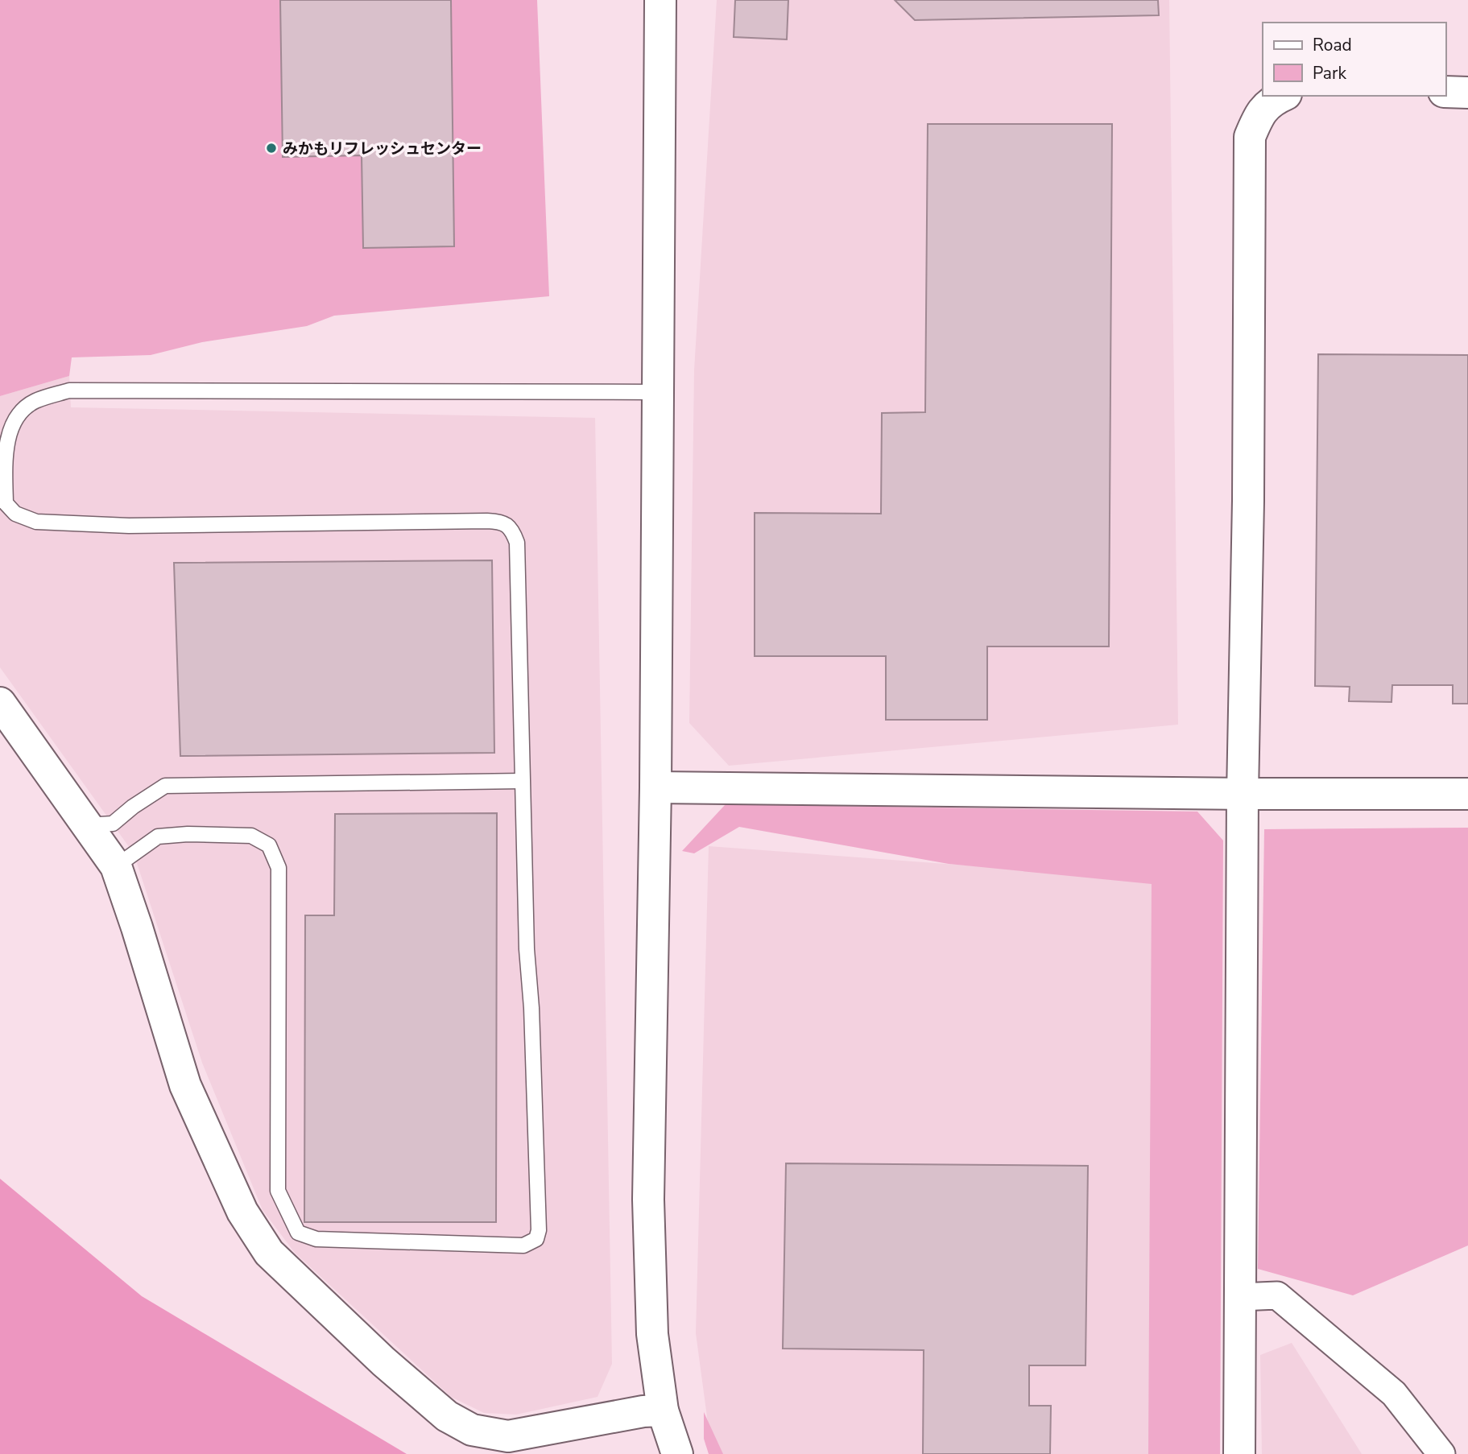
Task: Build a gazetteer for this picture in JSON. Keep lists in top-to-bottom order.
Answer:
{
  "places": ["みかもリフレッシュセンター"],
  "legend": ["Road", "Park"]
}
